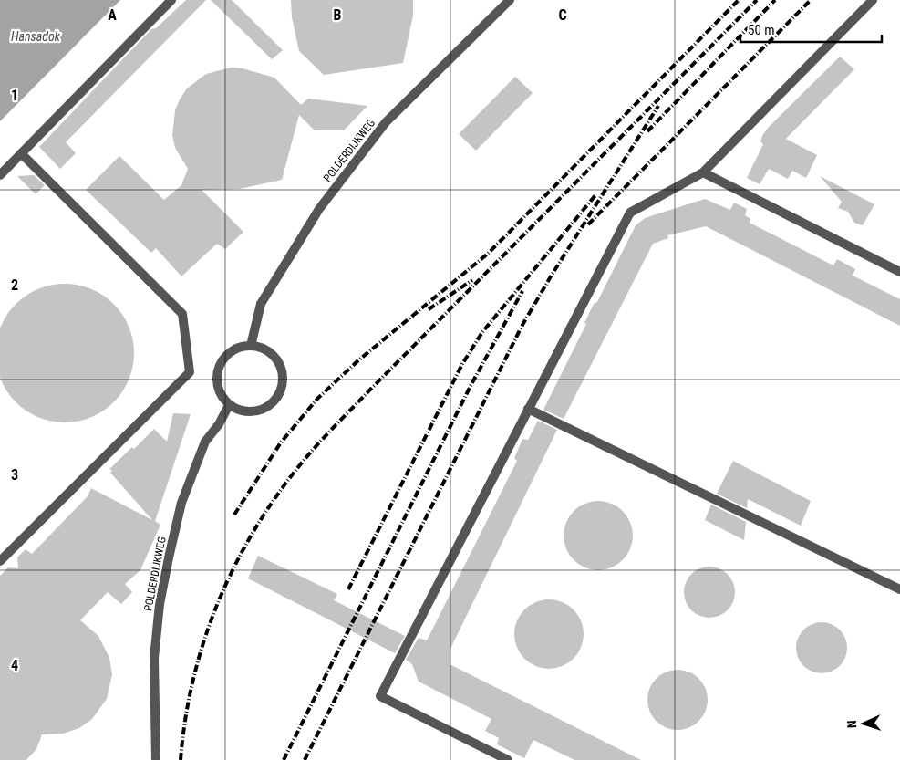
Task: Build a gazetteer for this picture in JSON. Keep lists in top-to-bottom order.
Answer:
{
  "streets": {
    "street": ["POLDERDIJKWEG"]
  },
  "water": ["Hansadok"],
  "scale_bar": "50 m",
  "north": "left",
  "grid": {
    "columns": ["A", "B", "C"],
    "rows": [
      "1",
      "2",
      "3",
      "4"
    ]
  }
}
